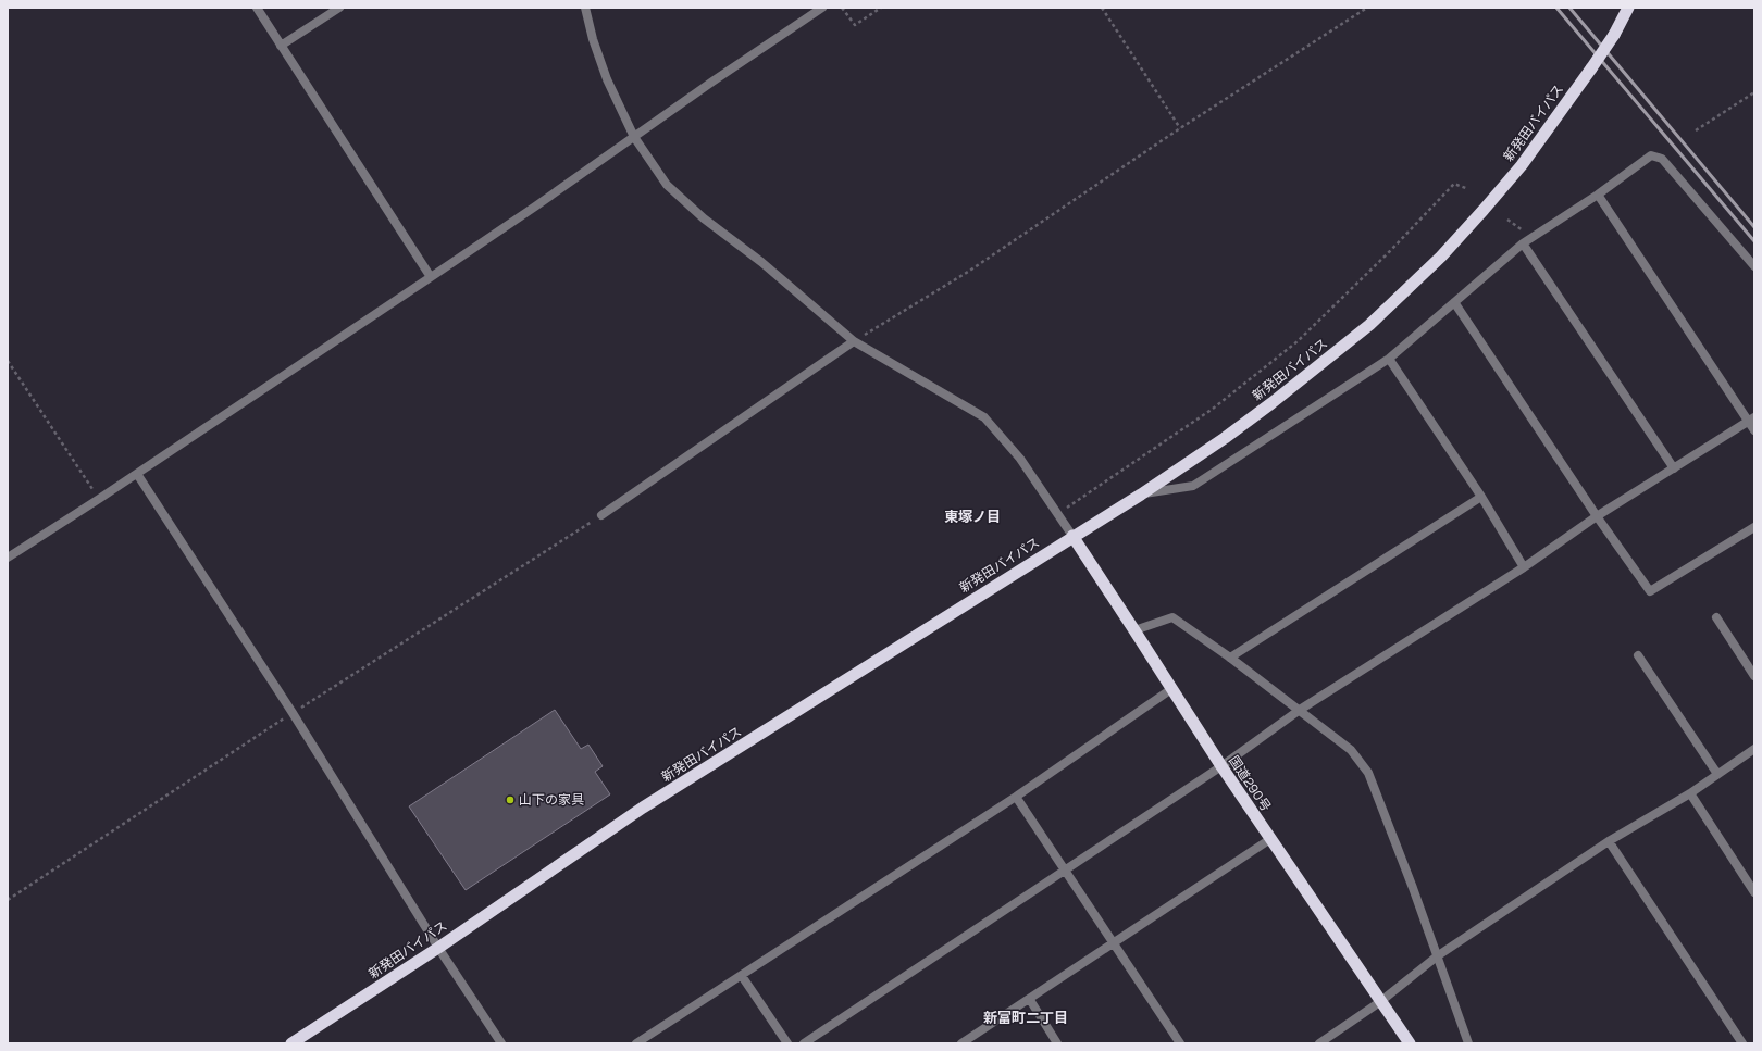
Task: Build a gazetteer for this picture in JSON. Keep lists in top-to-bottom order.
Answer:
{
  "streets": {
    "highway": ["新発田バイパス", "国道290号"]
  },
  "crossings": [
    ["新発田バイパス", "国道290号"]
  ],
  "districts": ["東塚ノ目", "新富町二丁目"],
  "places": ["山下の家具"]
}
